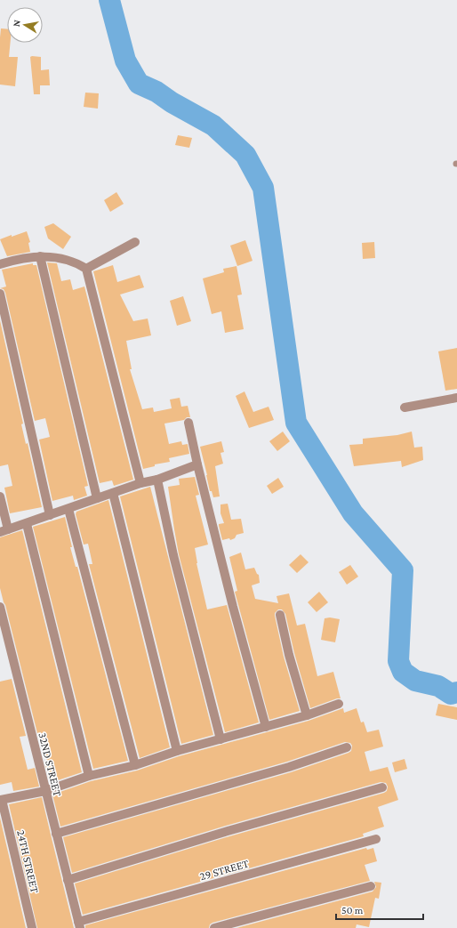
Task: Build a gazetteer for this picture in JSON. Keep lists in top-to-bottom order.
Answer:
{
  "streets": {
    "street": ["32ND STREET", "24TH STREET", "29 STREET"]
  },
  "crossings": [
    ["32ND STREET", "29 STREET"]
  ],
  "scale_bar": "50 m",
  "north": "left"
}
